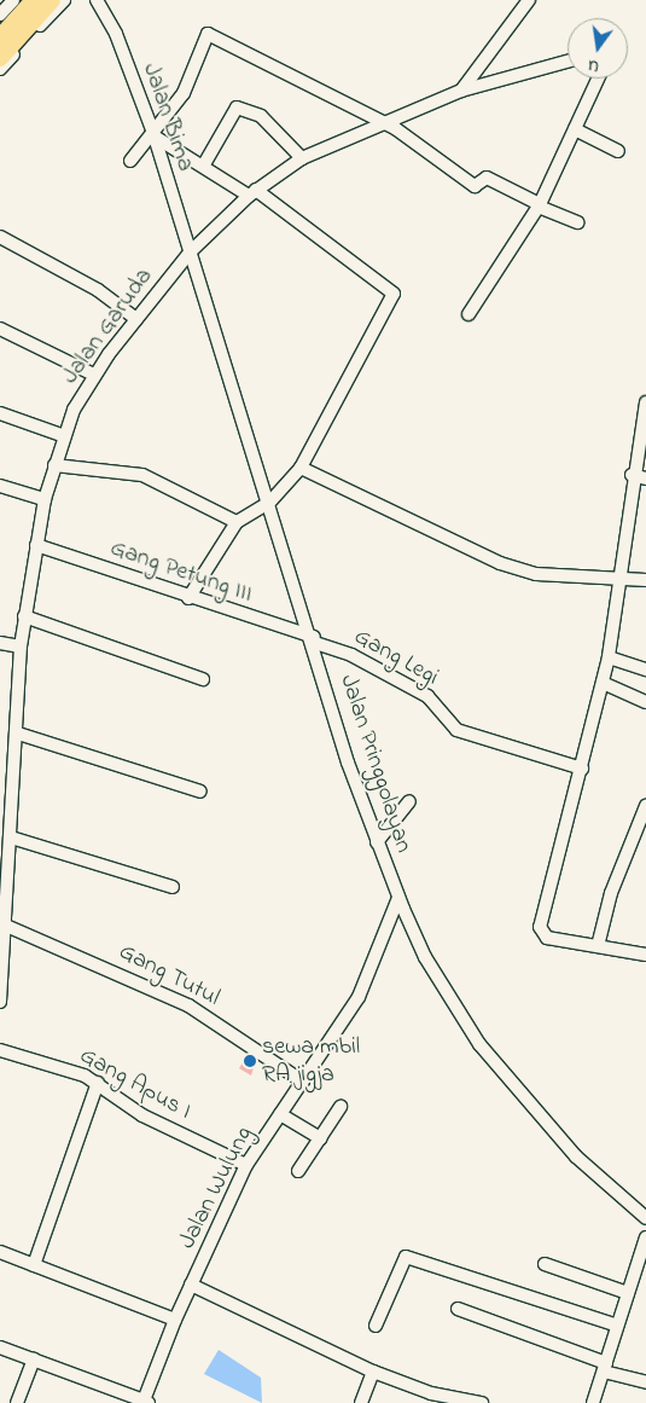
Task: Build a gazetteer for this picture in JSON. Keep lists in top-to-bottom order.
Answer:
{
  "streets": {
    "street": [
      "Jalan Bima",
      "Jalan Garuda",
      "Gang Petung III",
      "Gang Legi",
      "Jalan Pringgolayan",
      "Gang Tutul",
      "Gang Apus I",
      "Jalan Wulung"
    ]
  },
  "crossings": [
    ["Jalan Bima", "Jalan Garuda"],
    ["Jalan Bima", "Jalan Pringgolayan"],
    ["Jalan Garuda", "Gang Petung III"],
    ["Jalan Garuda", "Jalan Pringgolayan"],
    ["Jalan Garuda", "Gang Tutul"],
    ["Gang Petung III", "Gang Legi"],
    ["Gang Petung III", "Jalan Pringgolayan"],
    ["Gang Legi", "Jalan Pringgolayan"],
    ["Jalan Pringgolayan", "Jalan Wulung"],
    ["Gang Tutul", "Jalan Wulung"],
    ["Gang Apus I", "Jalan Wulung"]
  ],
  "places": ["sewa mbil RA jigja"],
  "north": "bottom"
}
